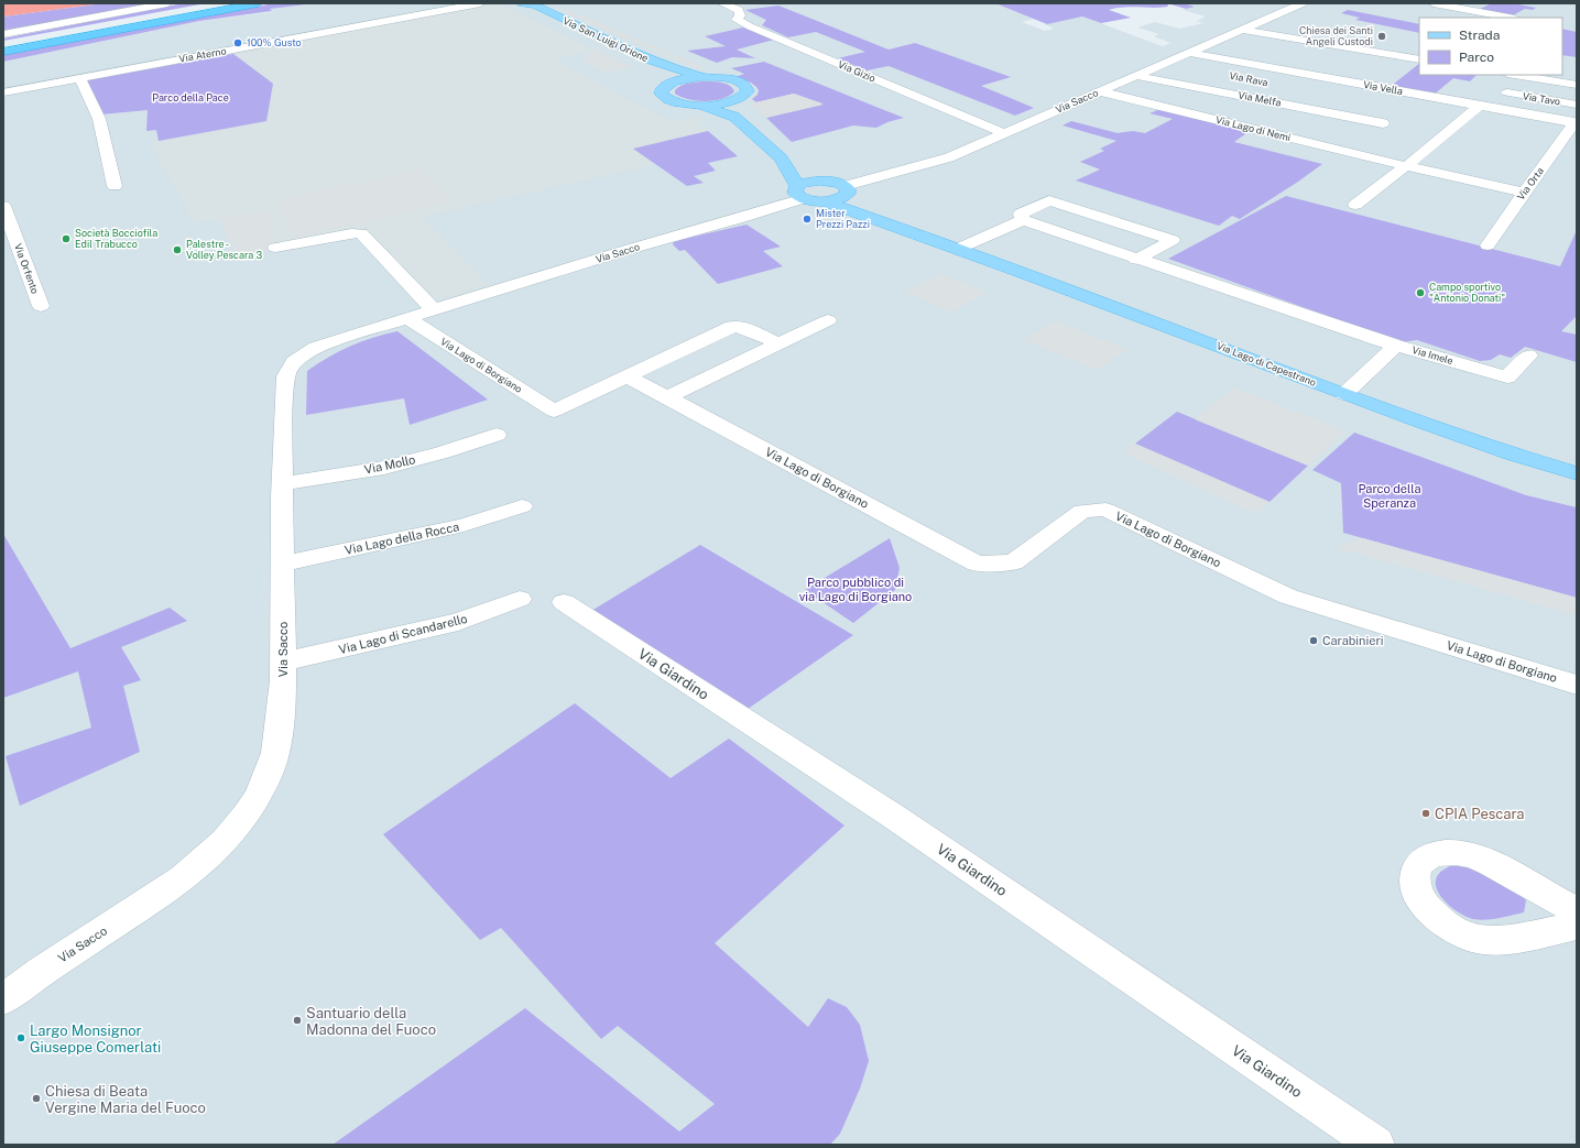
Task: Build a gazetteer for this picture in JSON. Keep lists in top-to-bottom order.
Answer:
{
  "streets": {
    "main road": ["Via San Luigi Orione", "Via Lago di Capestrano"],
    "street": [
      "Via Aterno",
      "Via Gizio",
      "Via Vella",
      "Via Melfa",
      "Via Tavo",
      "Via Sacco",
      "Via Lago di Nemi",
      "Via Orta",
      "Via Orfento",
      "Via Imele",
      "Via Lago di Borgiano",
      "Via Mollo",
      "Via Lago della Rocca",
      "Via Lago di Scandarello",
      "Via Giardino"
    ]
  },
  "crossings": [
    ["Via Gizio", "Via Sacco"],
    ["Via Vella", "Via Sacco"],
    ["Via Vella", "Via Orta"],
    ["Via Melfa", "Via Sacco"],
    ["Via Sacco", "Via Lago di Nemi"],
    ["Via Sacco", "Via Lago di Capestrano"],
    ["Via Sacco", "Via Lago di Borgiano"],
    ["Via Sacco", "Via Mollo"],
    ["Via Sacco", "Via Lago della Rocca"],
    ["Via Sacco", "Via Lago di Scandarello"],
    ["Via Lago di Nemi", "Via Orta"],
    ["Via Imele", "Via Lago di Capestrano"]
  ],
  "parks": ["Parco della Pace", "Parco della Speranza", "Parco pubblico di via Lago di Borgiano"],
  "places": [
    "Chiesa dei Santi Angeli Custodi",
    "100% Gusto",
    "Mister Prezzi Pazzi",
    "Società Bocciofila Edil Trabucco",
    "Palestre - Volley Pescara 3",
    "Campo sportivo \"Antonio Donati\"",
    "Carabinieri",
    "CPIA Pescara",
    "Santuario della Madonna del Fuoco",
    "Largo Monsignor Giuseppe Comerlati",
    "Chiesa di Beata Vergine Maria del Fuoco"
  ],
  "legend": ["Strada", "Parco"]
}
